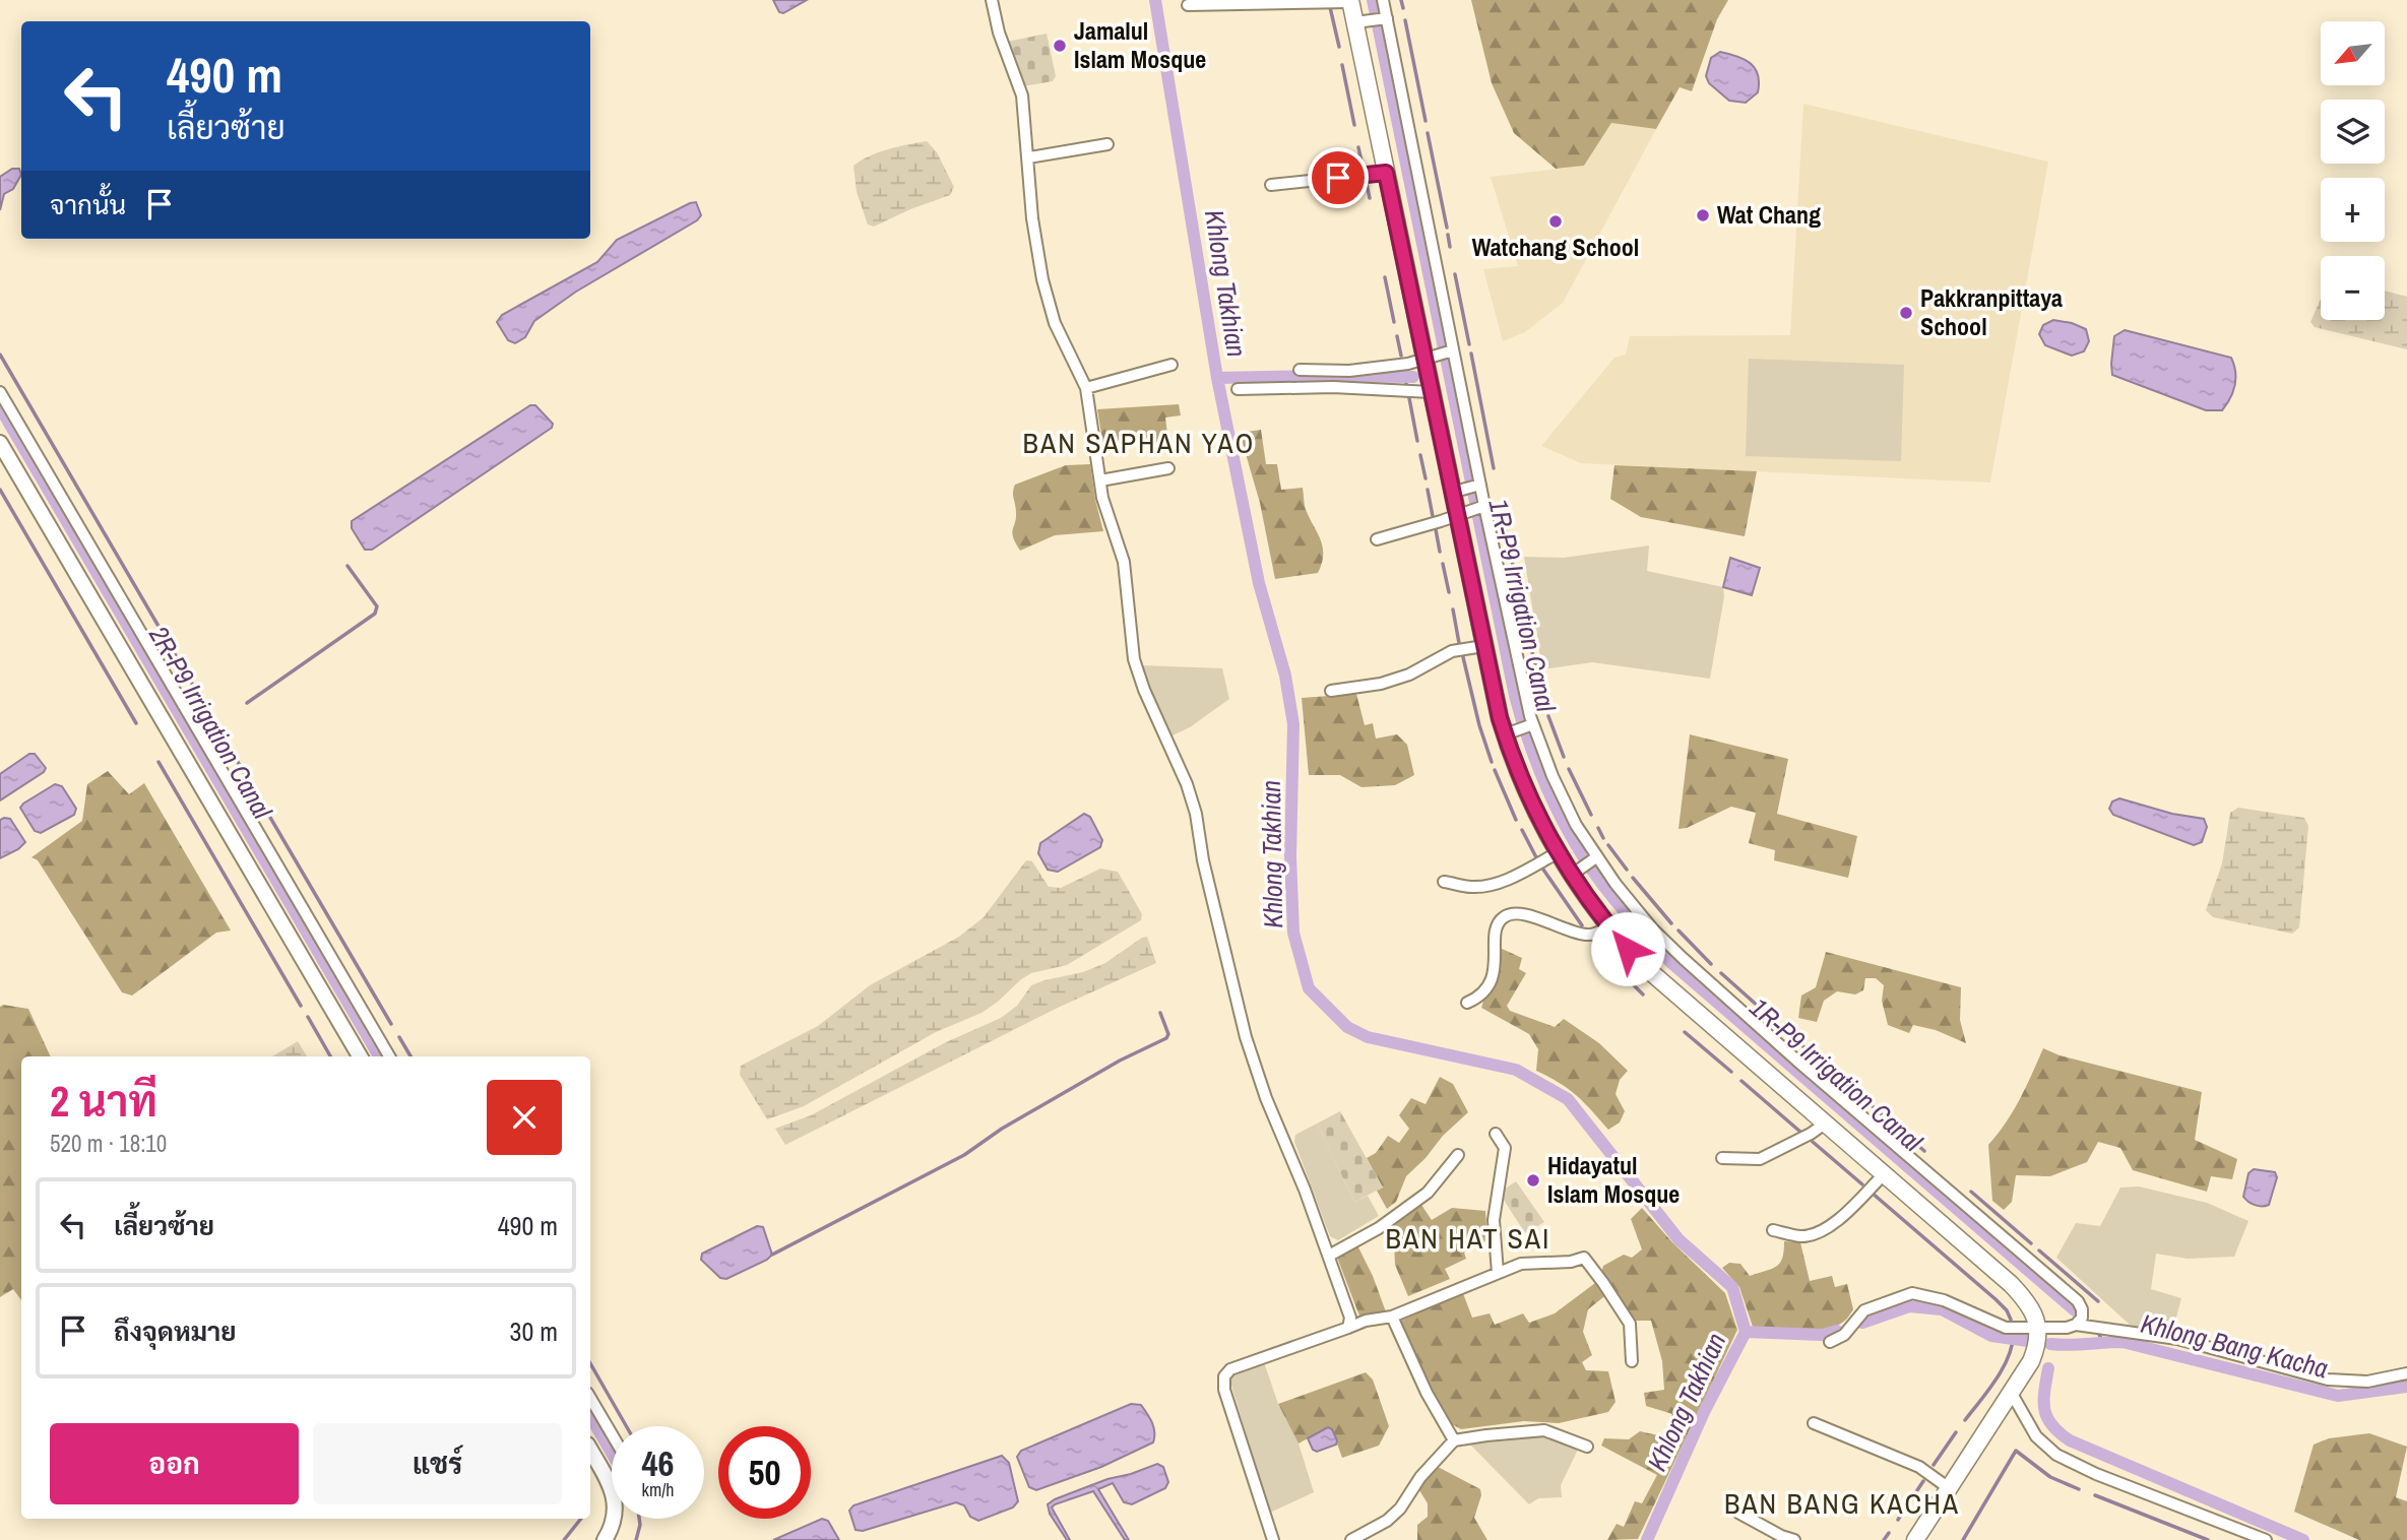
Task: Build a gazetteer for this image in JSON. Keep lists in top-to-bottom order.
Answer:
{
  "districts": ["BAN SAPHAN YAO", "BAN HAT SAI", "BAN BANG KACHA"],
  "water": [
    "Khlong Takhian",
    "1R-P9 Irrigation Canal",
    "2R-P9 Irrigation Canal",
    "Khlong Bang Kacha"
  ],
  "places": [
    "Jamalul Islam Mosque",
    "Wat Chang",
    "Watchang School",
    "Pakkranpittaya School",
    "Hidayatul Islam Mosque"
  ],
  "north": "bottom left",
  "page": {
    "map_buttons": ["+", "−"],
    "turn": ["490 m", "เลี้ยวซ้าย"],
    "then": "จากนั้น",
    "heading": ["2 นาที", "520 m · 18:10"],
    "list": [
      {
        "name": "เลี้ยวซ้าย",
        "value": "490 m"
      },
      {
        "name": "ถึงจุดหมาย",
        "value": "30 m"
      }
    ],
    "buttons": ["ออก", "แชร์"],
    "speed": "46 km/h",
    "limit": "50"
  }
}
